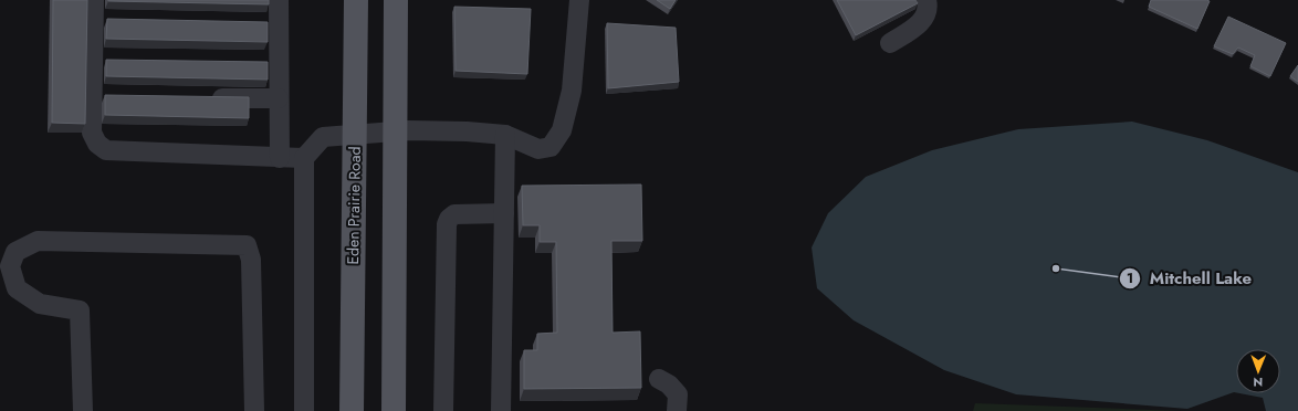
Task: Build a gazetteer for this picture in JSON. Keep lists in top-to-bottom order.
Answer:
{
  "streets": {
    "main road": ["Eden Prairie Road"]
  },
  "places": ["Mitchell Lake"],
  "north": "bottom"
}
